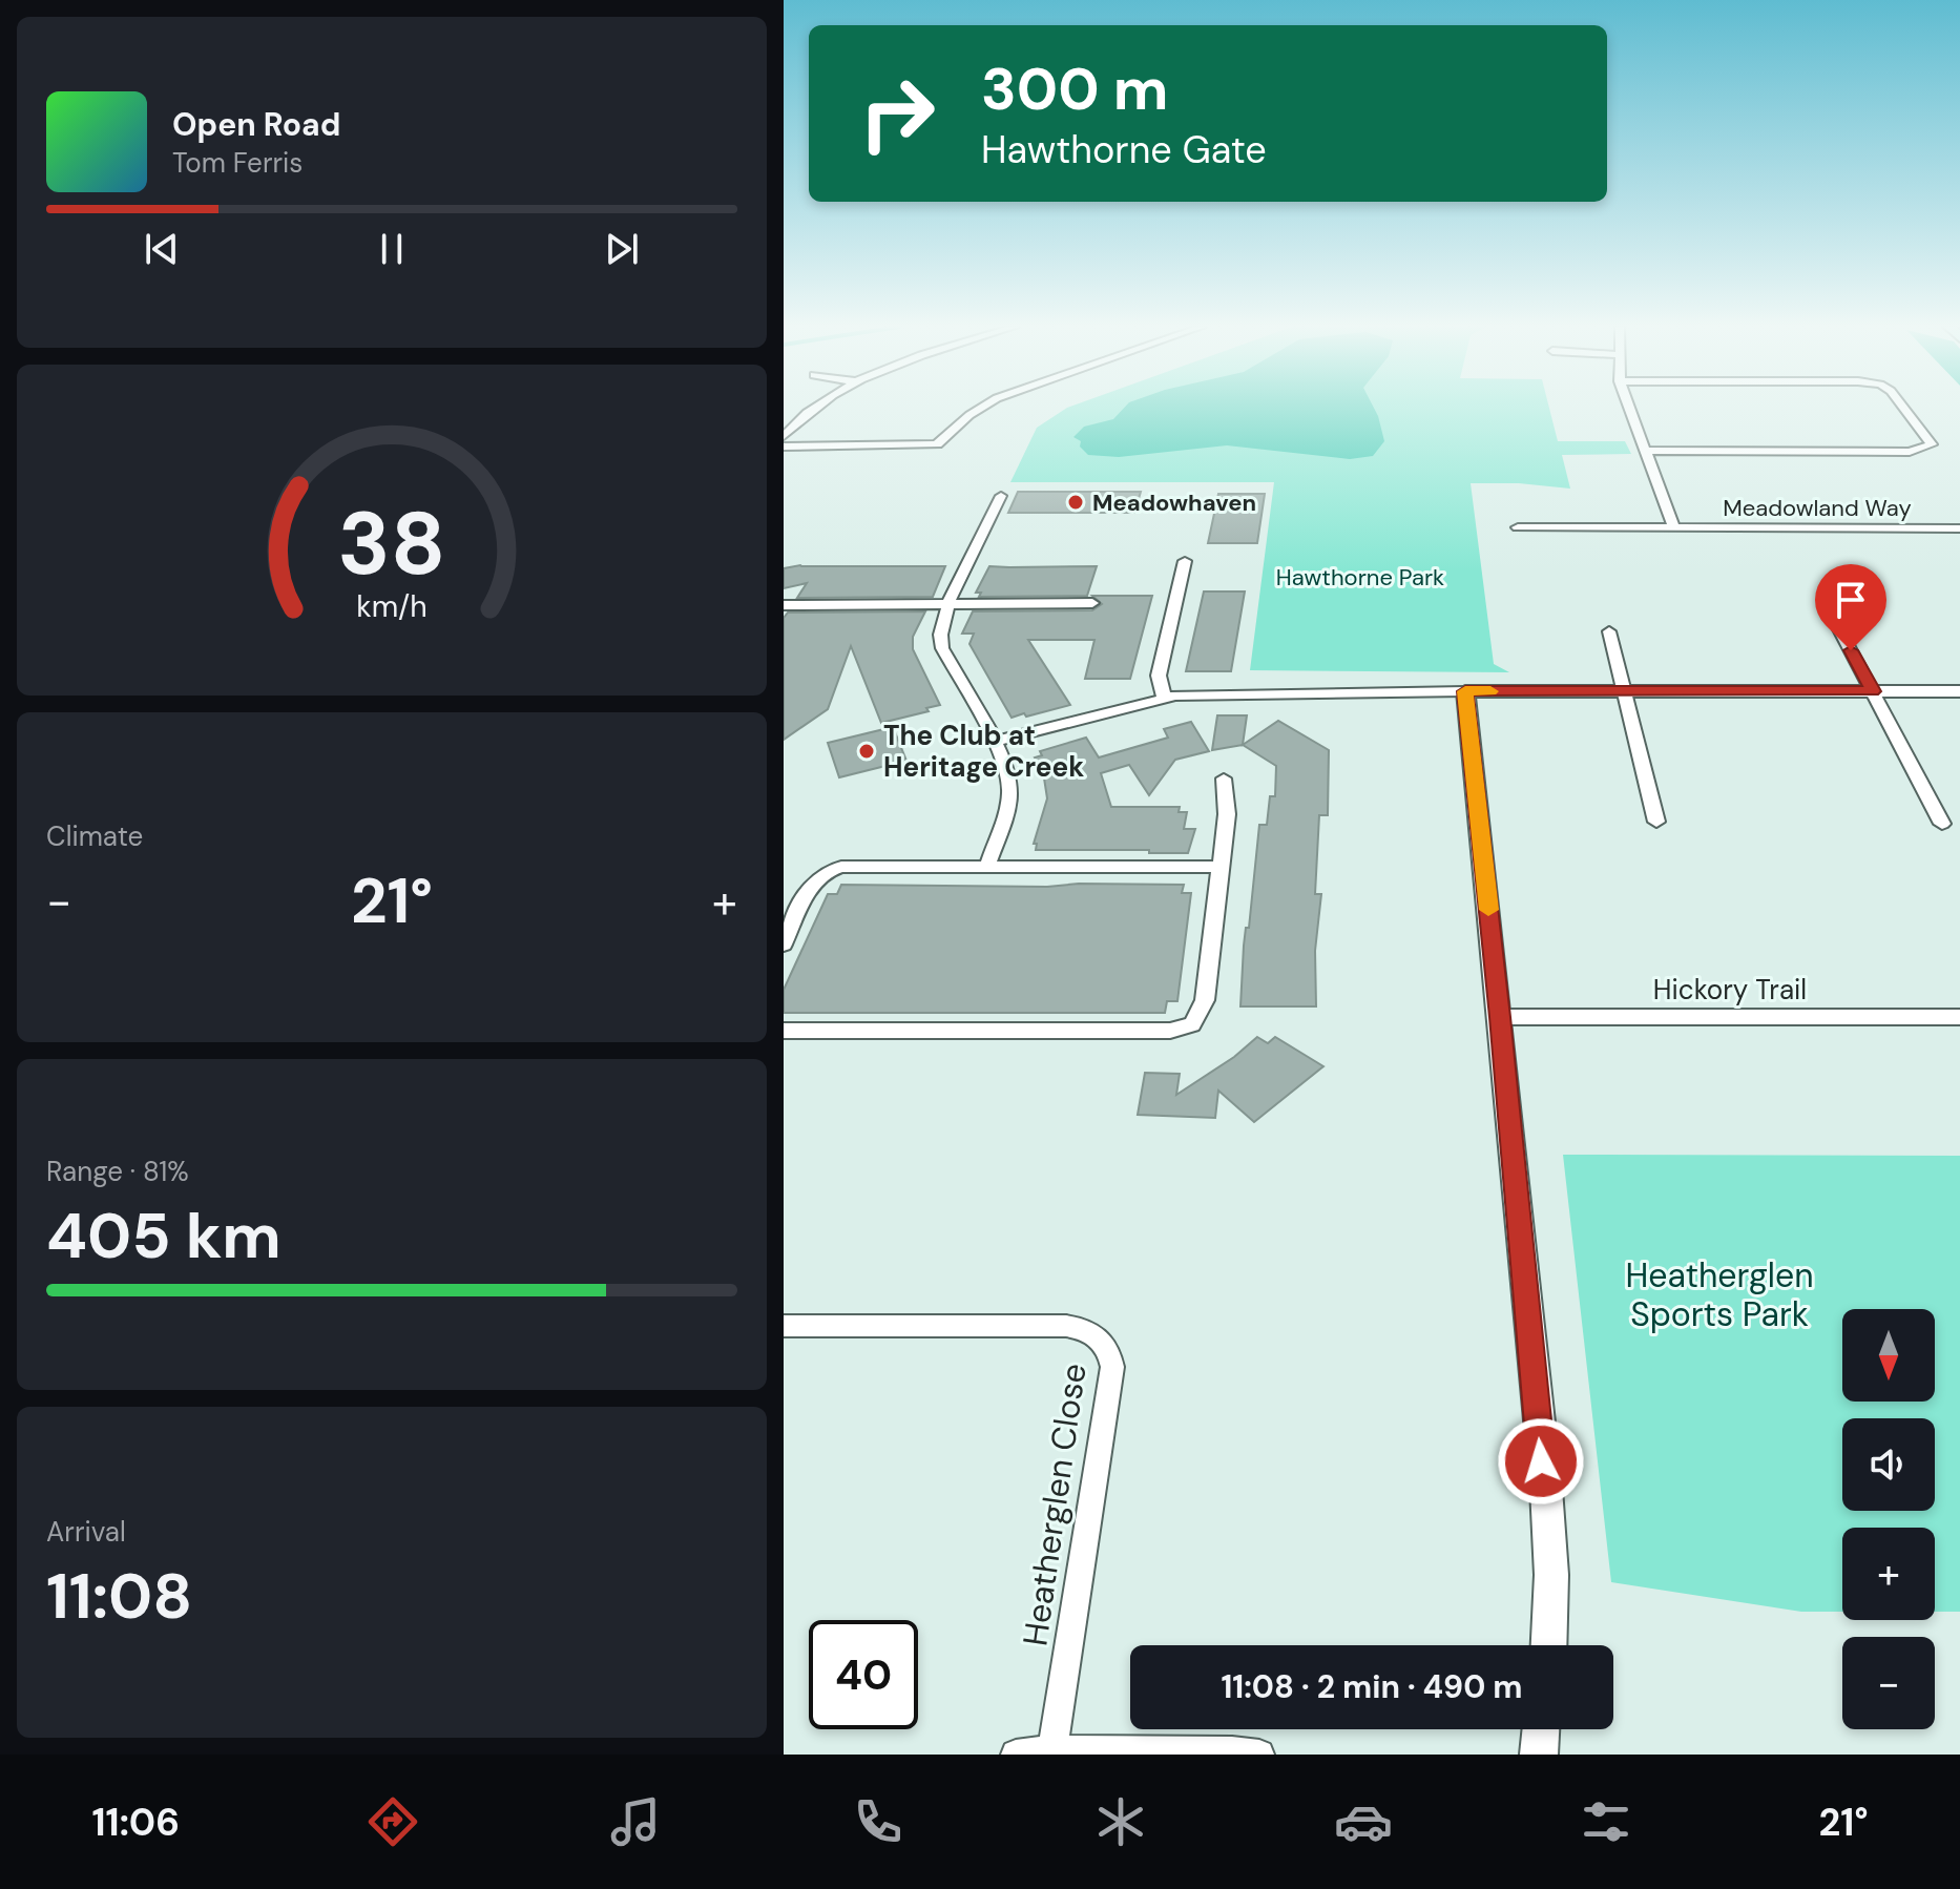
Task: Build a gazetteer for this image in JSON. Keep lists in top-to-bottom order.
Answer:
{
  "streets": {
    "street": ["Meadowland Way", "Hickory Trail", "Heatherglen Close"]
  },
  "parks": ["Hawthorne Park", "Heatherglen Sports Park"],
  "places": ["Meadowhaven", "The Club at Heritage Creek"],
  "north": "bottom",
  "page": {
    "turn": ["300 m", "Hawthorne Gate"],
    "song": ["Open Road", "Tom Ferris"],
    "tile": [
      "Climate",
      ["Range · 81%", "405 km"],
      ["Arrival", "11:08"]
    ],
    "heat": ["−", "21°", "+"],
    "map_buttons": ["+", "−"],
    "limit": "40",
    "trip": "11:08 · 2 min · 490 m",
    "tabs": ["11:06", "21°"],
    "gauge": ["38", "km/h"]
  }
}
